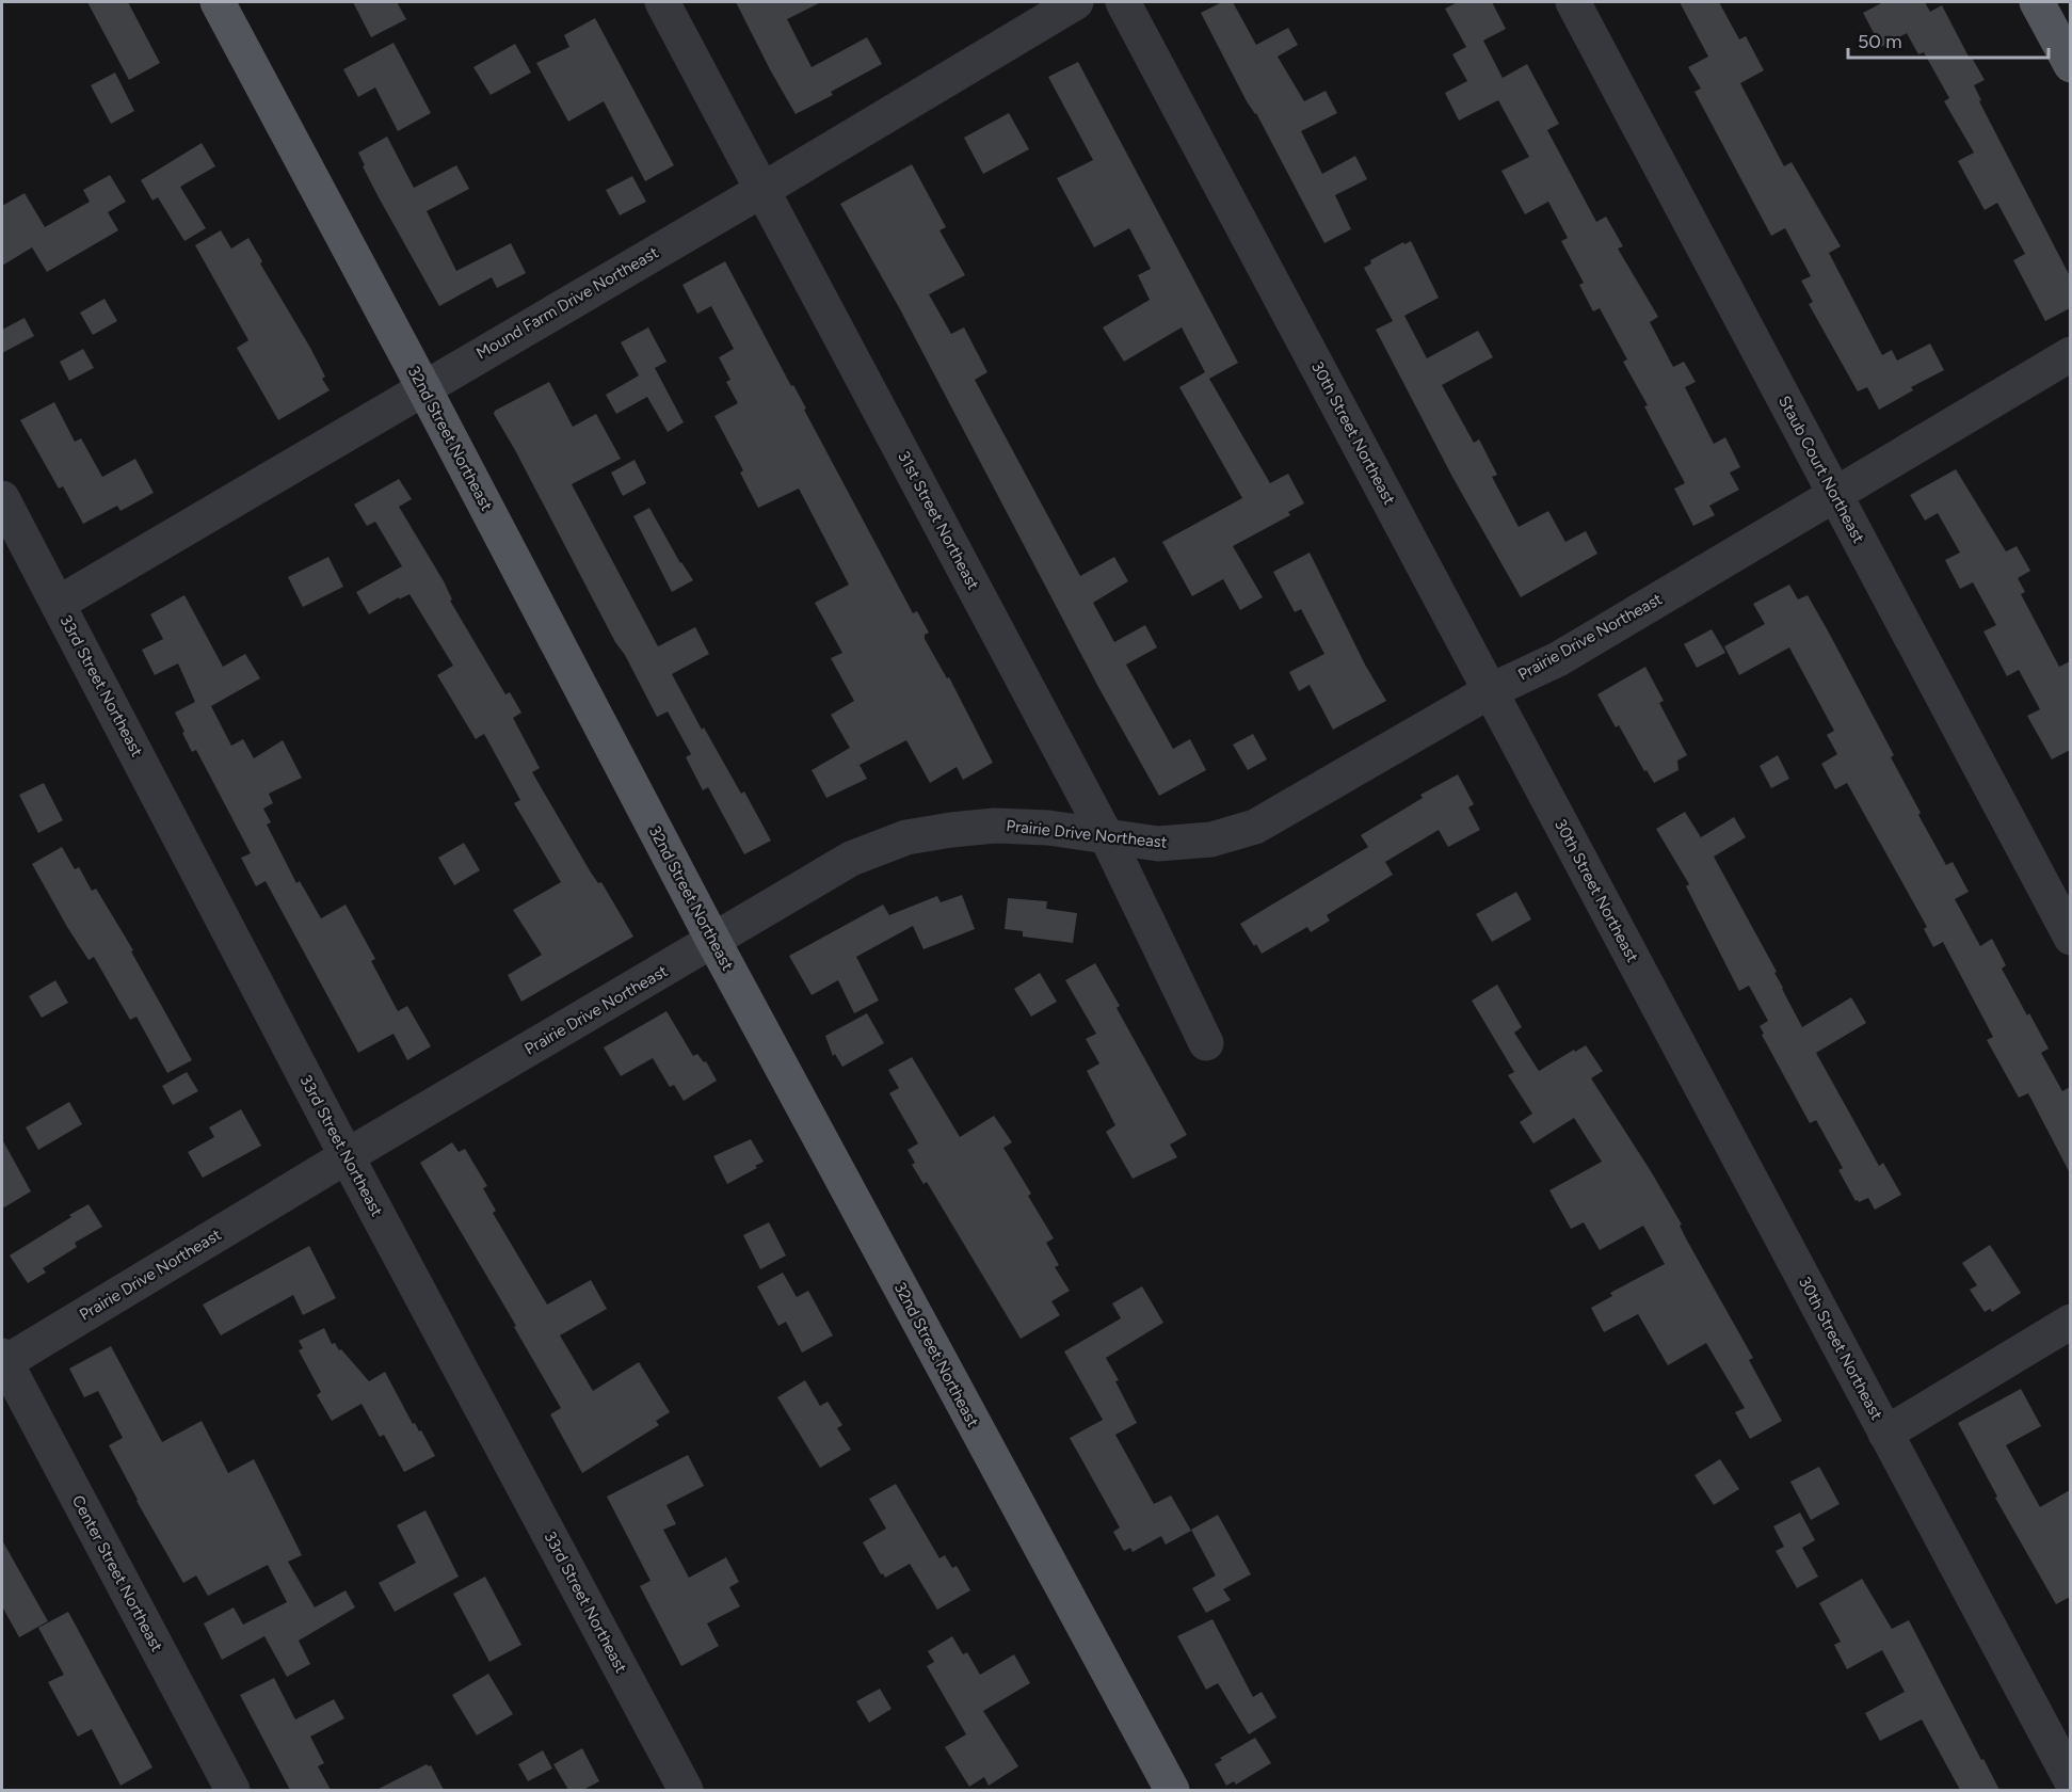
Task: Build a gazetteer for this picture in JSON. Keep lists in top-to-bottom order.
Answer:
{
  "streets": {
    "main road": ["32nd Street Northeast"],
    "street": [
      "Mound Farm Drive Northeast",
      "30th Street Northeast",
      "Staub Court Northeast",
      "31st Street Northeast",
      "Prairie Drive Northeast",
      "33rd Street Northeast",
      "Center Street Northeast"
    ]
  },
  "crossings": [
    ["Mound Farm Drive Northeast", "32nd Street Northeast"],
    ["Mound Farm Drive Northeast", "31st Street Northeast"],
    ["Mound Farm Drive Northeast", "33rd Street Northeast"],
    ["30th Street Northeast", "Prairie Drive Northeast"],
    ["32nd Street Northeast", "Prairie Drive Northeast"],
    ["Staub Court Northeast", "Prairie Drive Northeast"],
    ["31st Street Northeast", "Prairie Drive Northeast"],
    ["Prairie Drive Northeast", "33rd Street Northeast"],
    ["Prairie Drive Northeast", "Center Street Northeast"]
  ],
  "scale_bar": "50 m"
}
